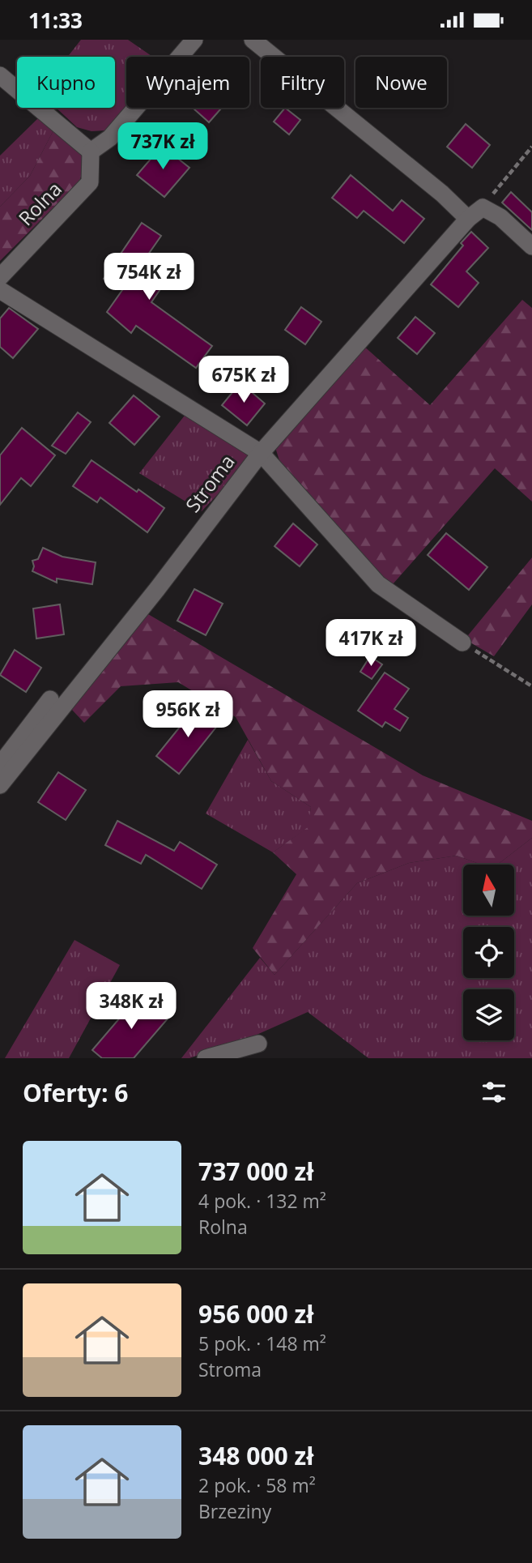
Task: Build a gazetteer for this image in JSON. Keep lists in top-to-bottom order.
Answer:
{
  "streets": {
    "street": ["Rolna", "Stroma"]
  },
  "north": "top",
  "page": {
    "status": "11:33",
    "chip": [
      "Kupno",
      "Wynajem",
      "Filtry",
      "Nowe"
    ],
    "price": [
      "737K zł",
      "754K zł",
      "675K zł",
      "417K zł",
      "956K zł",
      "348K zł"
    ],
    "heading": "Oferty: 6",
    "list": [
      {
        "name": "737 000 zł",
        "note": "4 pok. · 132 m² · Rolna"
      },
      {
        "name": "956 000 zł",
        "note": "5 pok. · 148 m² · Stroma"
      },
      {
        "name": "348 000 zł",
        "note": "2 pok. · 58 m² · Brzeziny"
      }
    ]
  }
}
